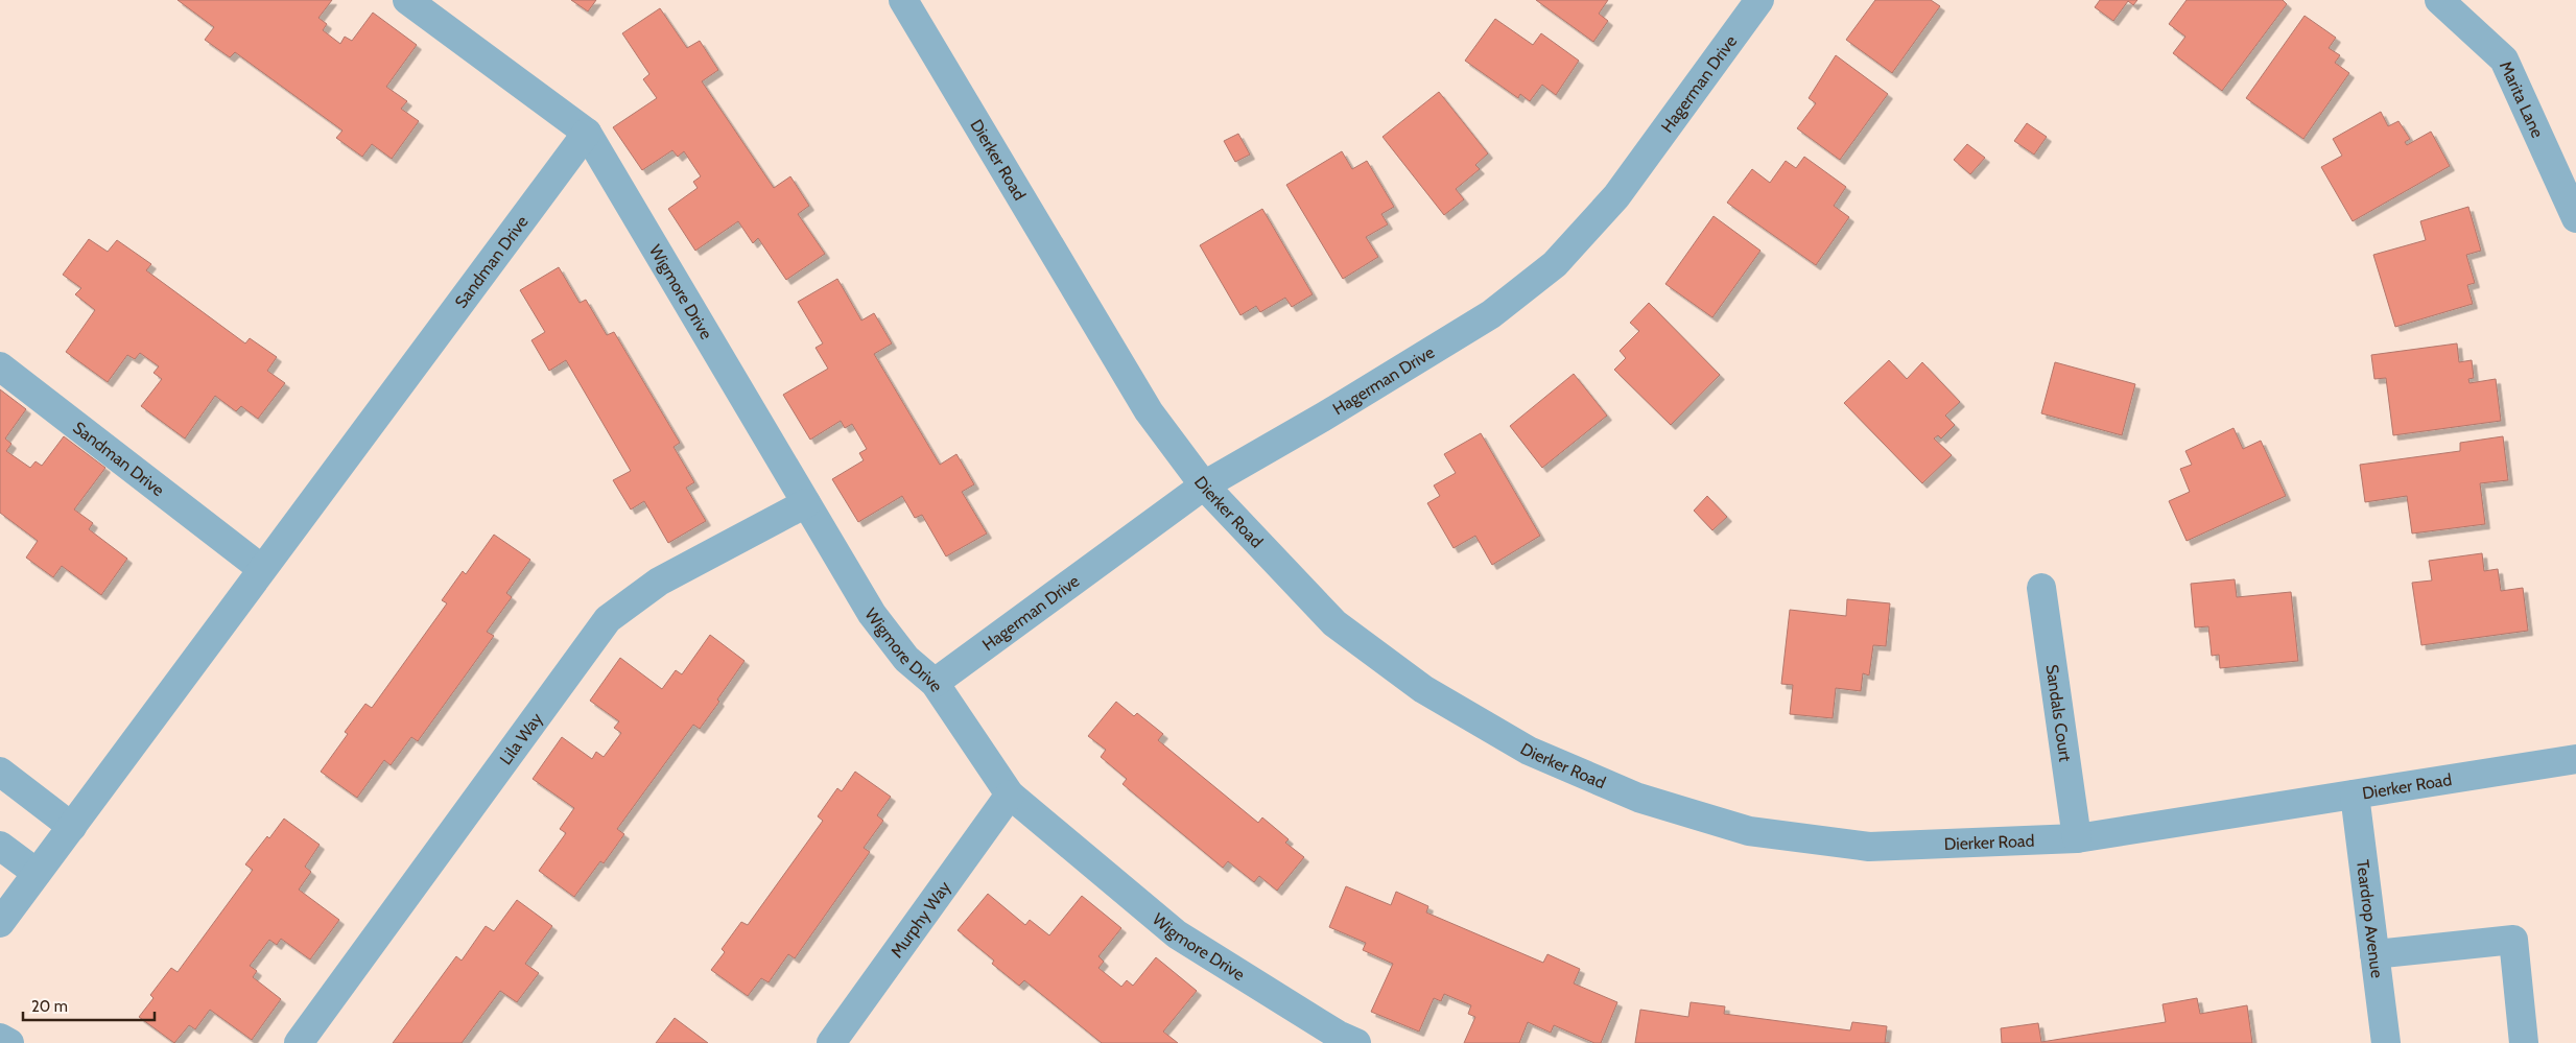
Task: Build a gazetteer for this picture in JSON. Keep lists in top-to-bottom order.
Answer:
{
  "streets": {
    "street": [
      "Hagerman Drive",
      "Marita Lane",
      "Dierker Road",
      "Sandman Drive",
      "Wigmore Drive",
      "Sandals Court",
      "Lila Way",
      "Murphy Way",
      "Teardrop Avenue"
    ]
  },
  "crossings": [
    ["Hagerman Drive", "Dierker Road"],
    ["Hagerman Drive", "Wigmore Drive"],
    ["Dierker Road", "Sandals Court"],
    ["Dierker Road", "Teardrop Avenue"],
    ["Sandman Drive", "Wigmore Drive"],
    ["Wigmore Drive", "Lila Way"],
    ["Wigmore Drive", "Murphy Way"]
  ],
  "scale_bar": "20 m"
}
